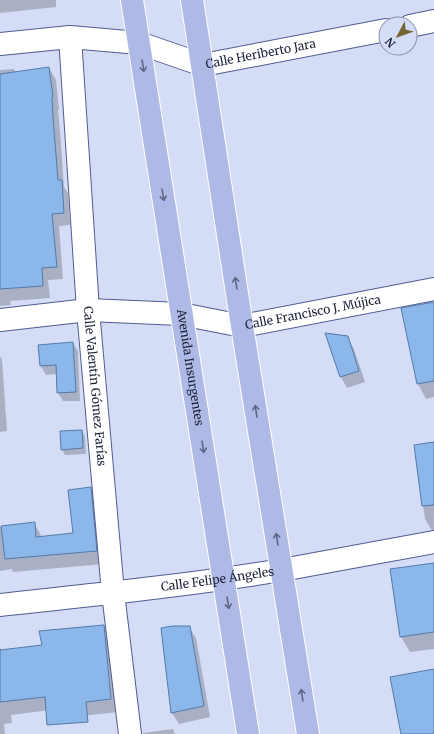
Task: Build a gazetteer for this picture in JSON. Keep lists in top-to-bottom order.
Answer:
{
  "streets": {
    "main road": ["Avenida Insurgentes"],
    "street": [
      "Calle Heriberto Jara",
      "Calle Francisco J. Mújica",
      "Calle Valentín Gómez Farías",
      "Calle Felipe Ángeles"
    ]
  },
  "crossings": [
    ["Calle Heriberto Jara", "Avenida Insurgentes"],
    ["Calle Heriberto Jara", "Calle Valentín Gómez Farías"],
    ["Calle Francisco J. Mújica", "Avenida Insurgentes"],
    ["Calle Francisco J. Mújica", "Calle Valentín Gómez Farías"],
    ["Avenida Insurgentes", "Calle Felipe Ángeles"],
    ["Calle Valentín Gómez Farías", "Calle Felipe Ángeles"]
  ],
  "north": "bottom left"
}
